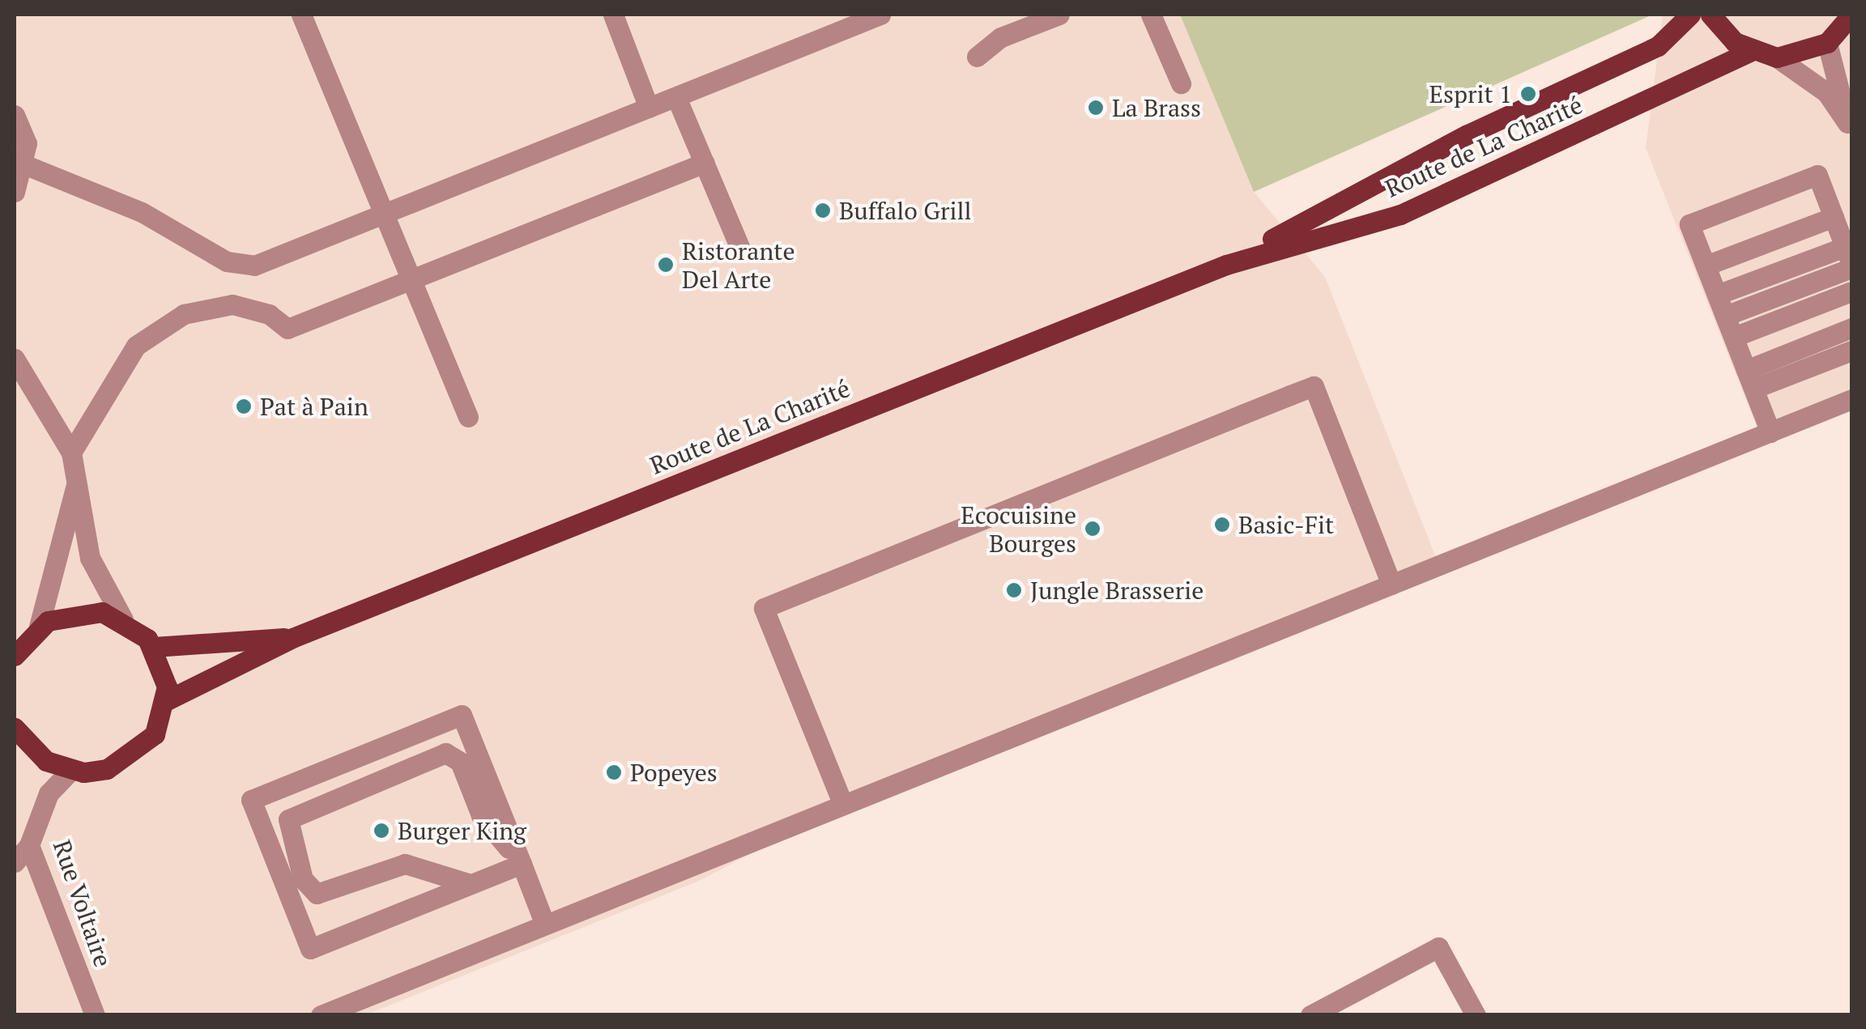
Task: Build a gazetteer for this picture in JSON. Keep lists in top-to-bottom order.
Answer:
{
  "streets": {
    "main road": ["Route de La Charité"],
    "street": ["Rue Voltaire"]
  },
  "places": [
    "Esprit 1",
    "La Brass",
    "Buffalo Grill",
    "Ristorante Del Arte",
    "Pat à Pain",
    "Basic-Fit",
    "Ecocuisine Bourges",
    "Jungle Brasserie",
    "Popeyes",
    "Burger King"
  ]
}
